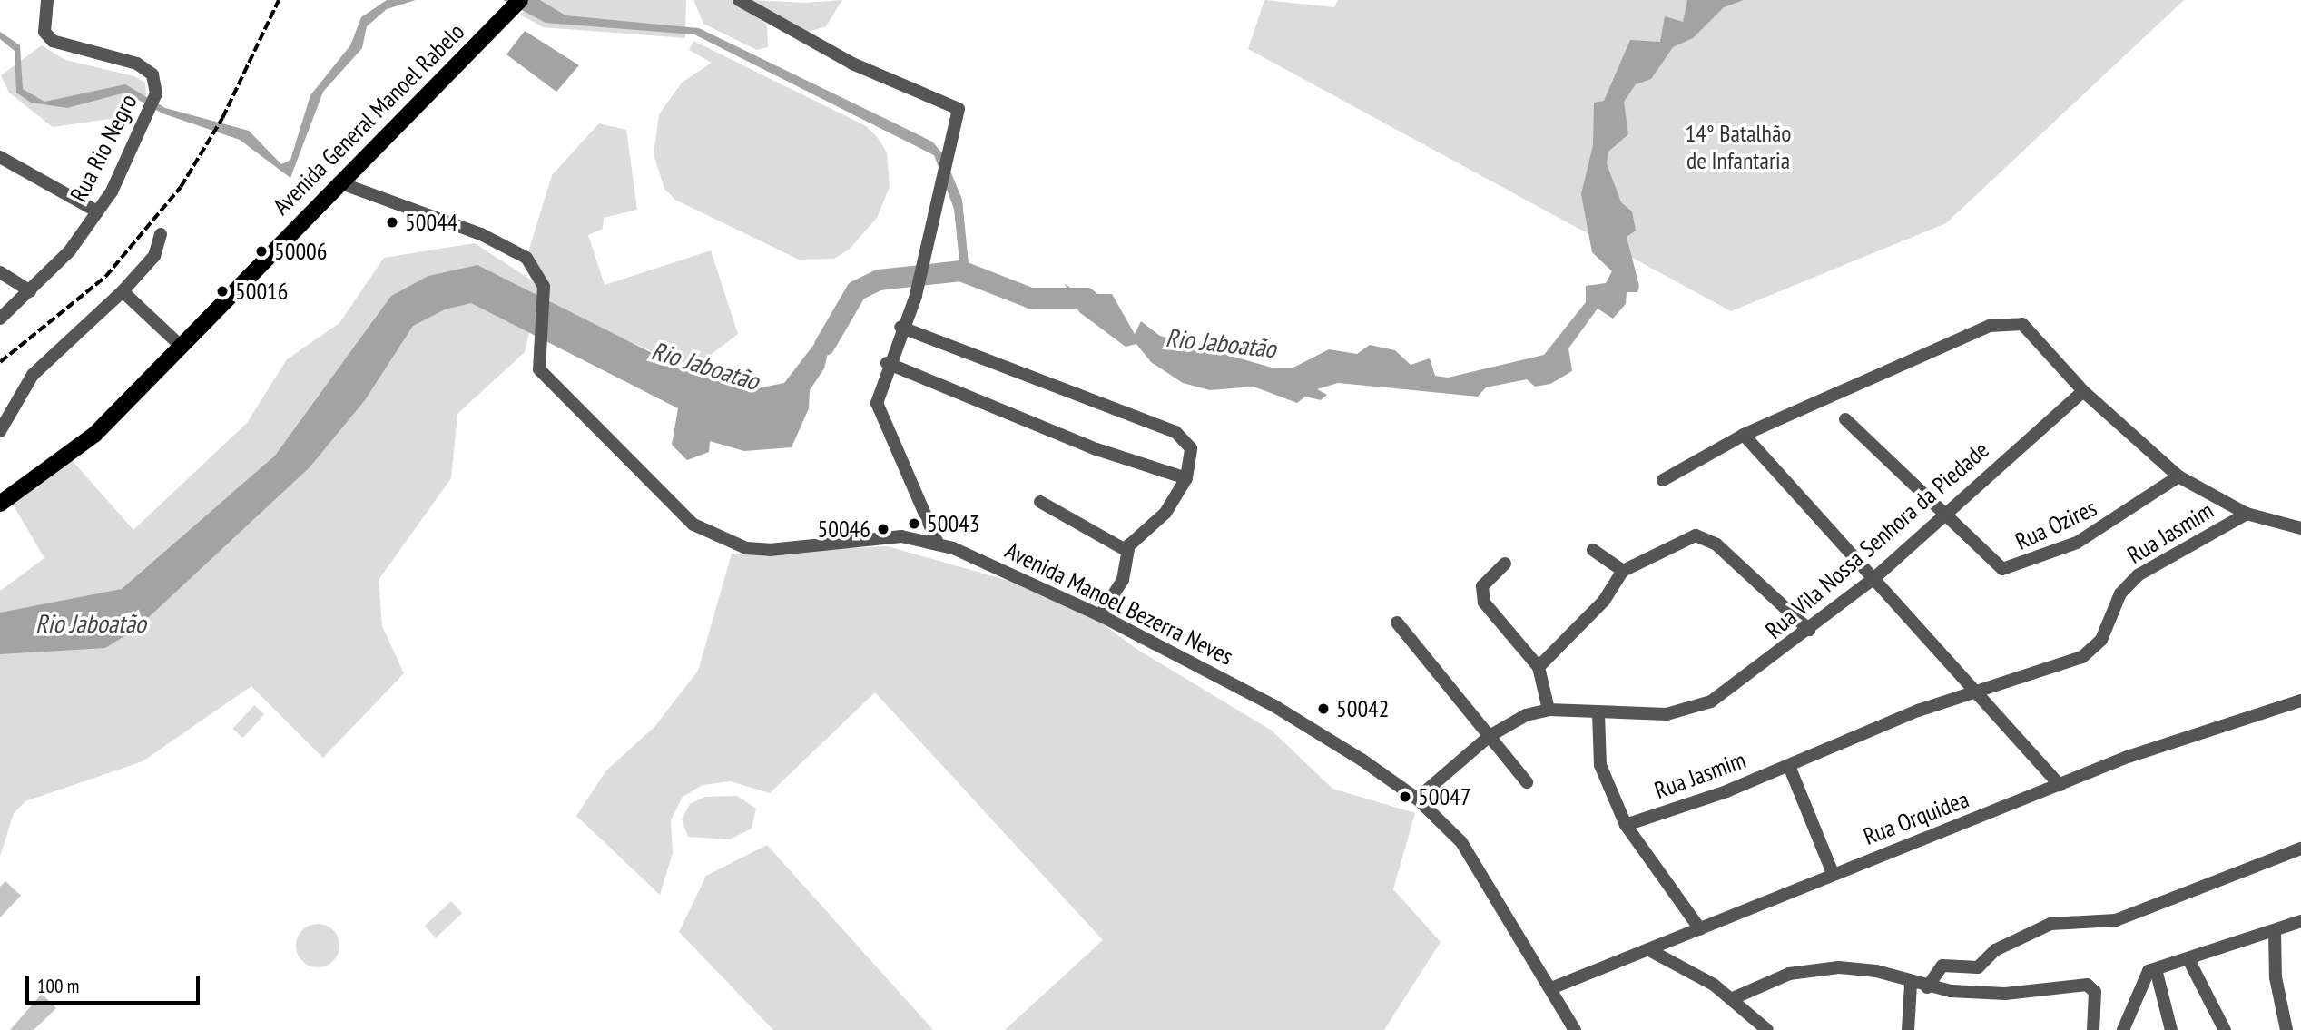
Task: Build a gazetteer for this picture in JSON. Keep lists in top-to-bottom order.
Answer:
{
  "streets": {
    "main road": ["Avenida General Manoel Rabelo"],
    "street": [
      "Rua Rio Negro",
      "Rua Ozires",
      "Rua Jasmim",
      "Rua Vila Nossa Senhora da Piedade",
      "Avenida Manoel Bezerra Neves",
      "Rua Orquidea"
    ]
  },
  "crossings": [
    ["Avenida General Manoel Rabelo", "Avenida Manoel Bezerra Neves"],
    ["Rua Ozires", "Rua Vila Nossa Senhora da Piedade"],
    ["Rua Vila Nossa Senhora da Piedade", "Avenida Manoel Bezerra Neves"],
    ["Avenida Manoel Bezerra Neves", "Rua Orquidea"]
  ],
  "water": ["Rio Jaboatão"],
  "parks": ["14° Batalhão de Infantaria"],
  "places": [
    "50044",
    "50006",
    "50016",
    "50043",
    "50046",
    "50042",
    "50047"
  ],
  "scale_bar": "100 m"
}
